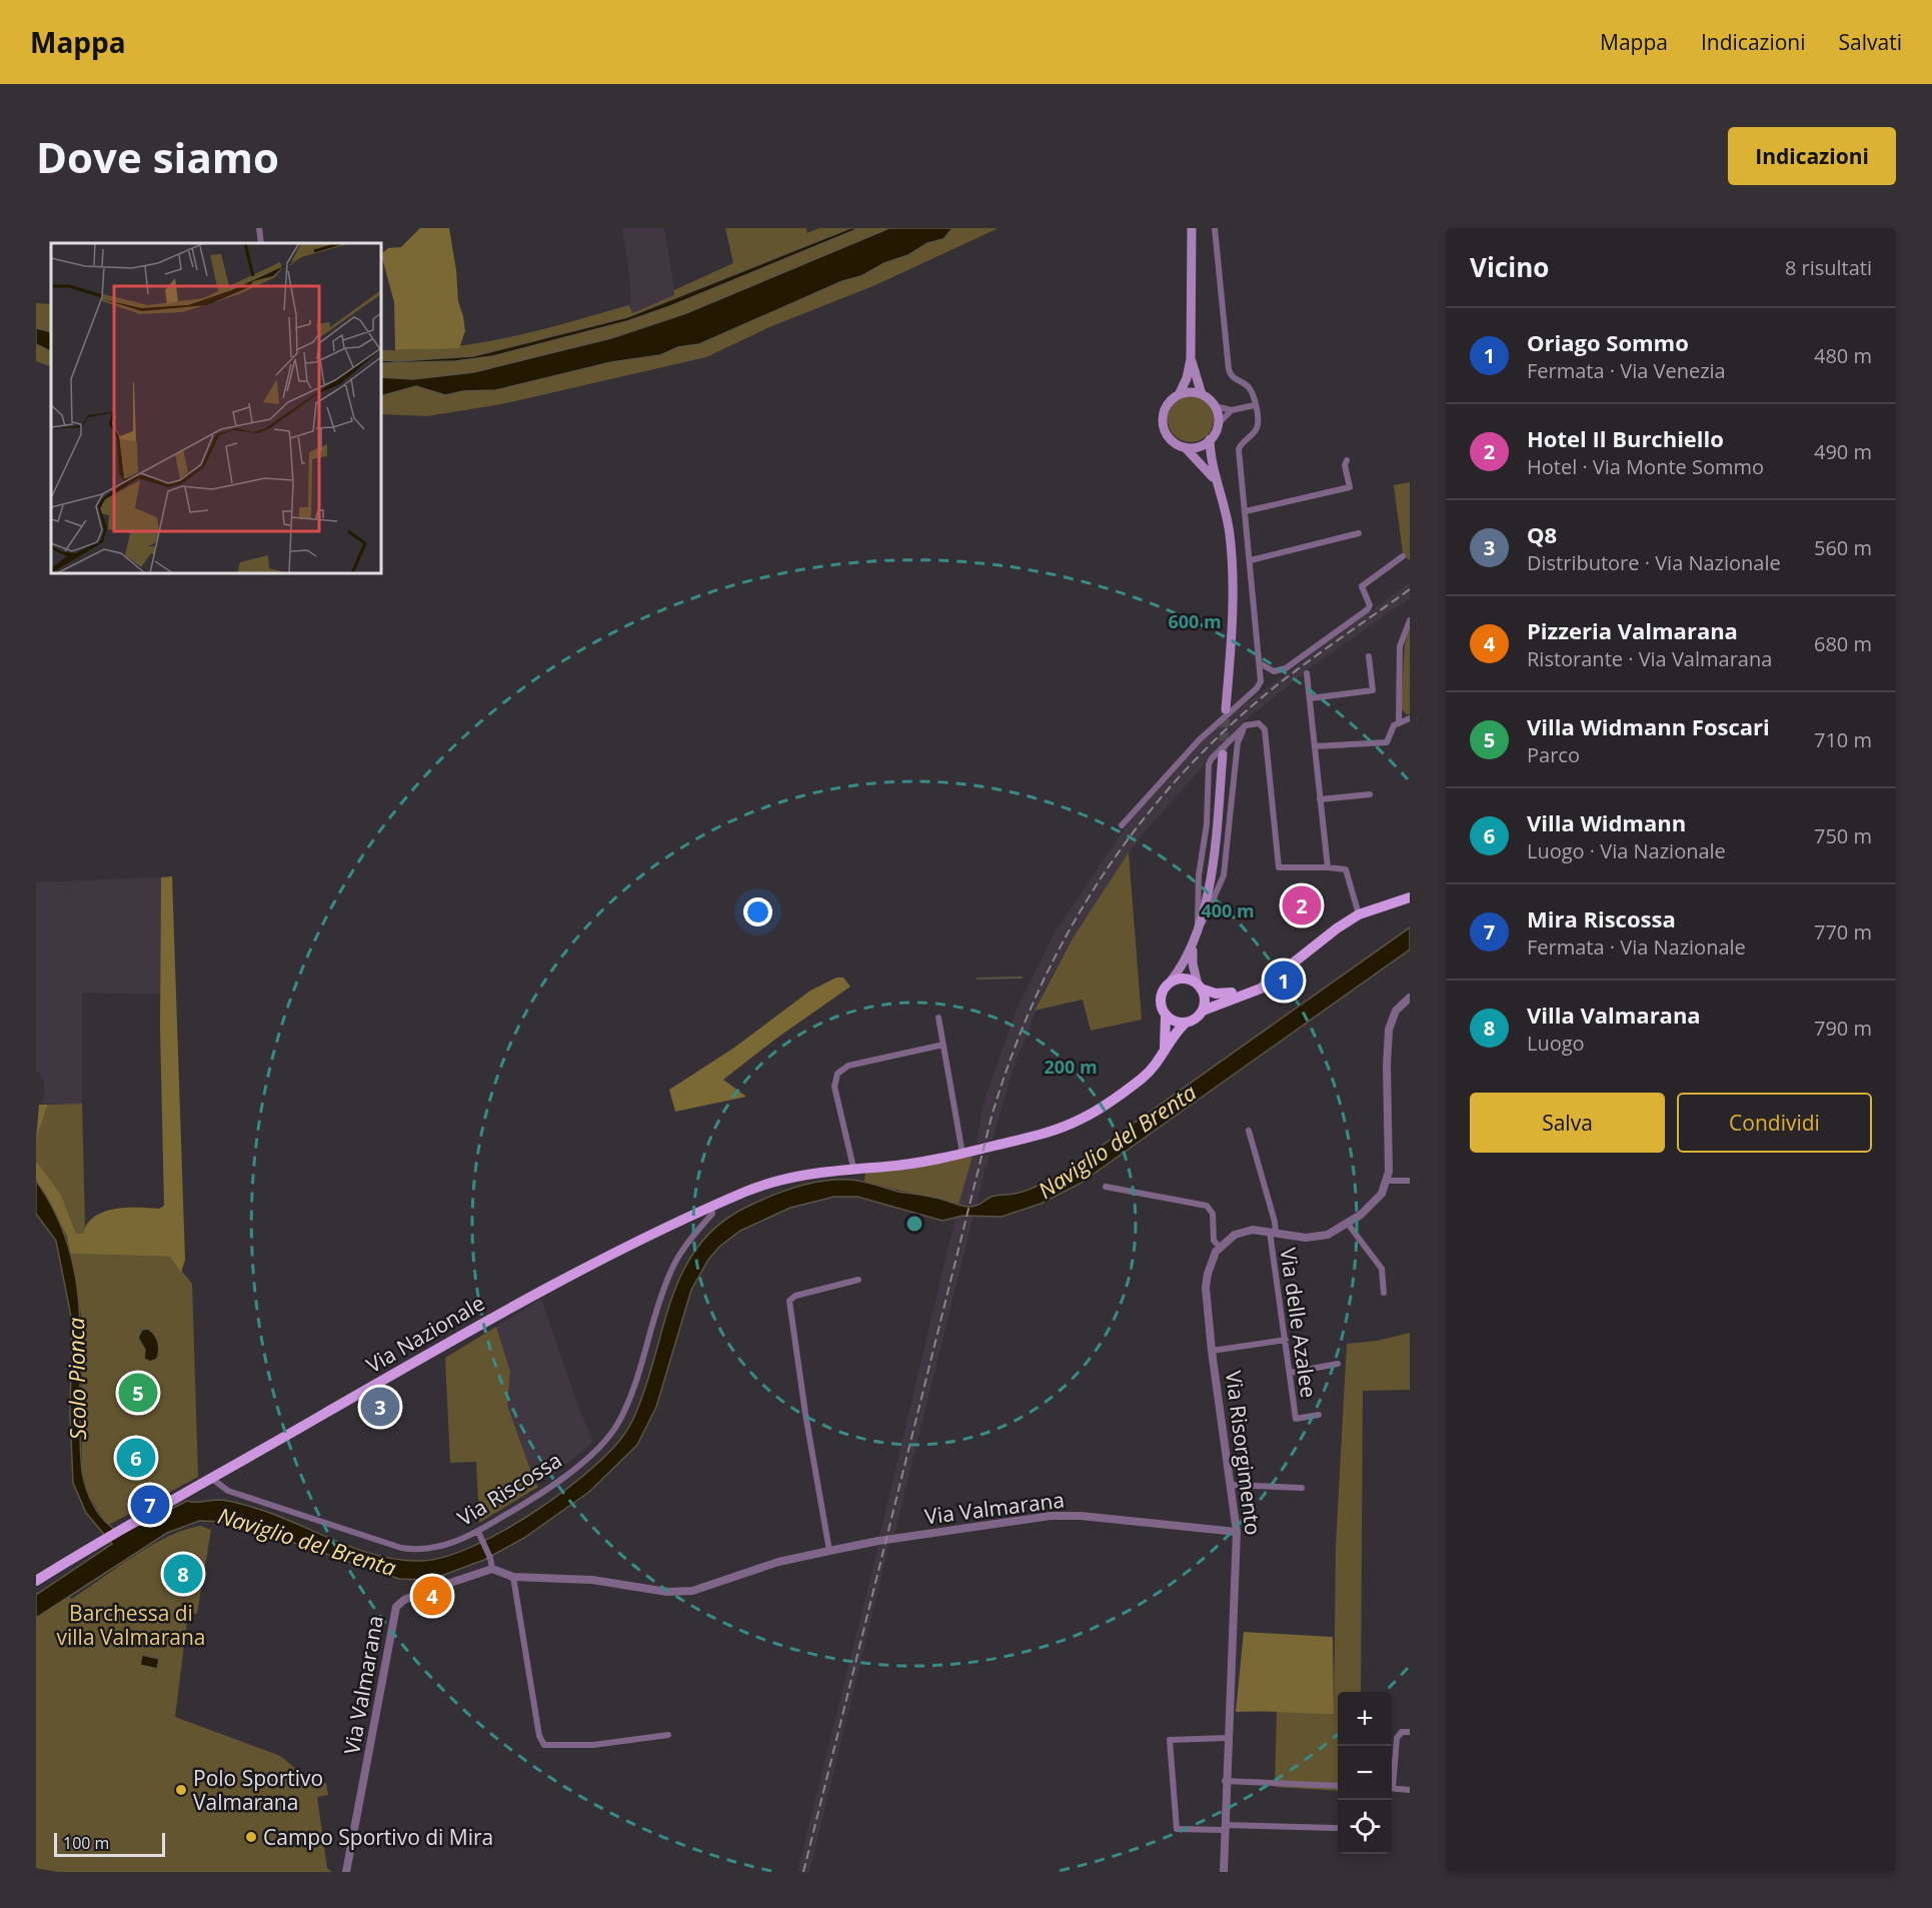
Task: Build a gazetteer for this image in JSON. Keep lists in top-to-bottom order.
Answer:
{
  "streets": {
    "main road": ["Via Nazionale"],
    "street": [
      "Via delle Azalee",
      "Via Risorgimento",
      "Via Riscossa",
      "Via Valmarana"
    ]
  },
  "crossings": [
    ["Via Nazionale", "Via Riscossa"],
    ["Via Risorgimento", "Via Valmarana"]
  ],
  "water": ["Naviglio del Brenta", "Scolo Pionca"],
  "parks": ["Barchessa di villa Valmarana"],
  "places": ["Polo Sportivo Valmarana", "Campo Sportivo di Mira"],
  "scale_bar": "100 m",
  "page": {
    "header": "Mappa",
    "nav": ["Mappa", "Indicazioni", "Salvati"],
    "buttons": [
      "Indicazioni",
      ["Salva", "Condividi"]
    ],
    "title": "Dove siamo",
    "heading": ["Vicino", "8 risultati"],
    "list": [
      {
        "mark": "1",
        "name": "Oriago Sommo",
        "note": "Fermata · Via Venezia",
        "value": "480 m"
      },
      {
        "mark": "2",
        "name": "Hotel Il Burchiello",
        "note": "Hotel · Via Monte Sommo",
        "value": "490 m"
      },
      {
        "mark": "3",
        "name": "Q8",
        "note": "Distributore · Via Nazionale",
        "value": "560 m"
      },
      {
        "mark": "4",
        "name": "Pizzeria Valmarana",
        "note": "Ristorante · Via Valmarana",
        "value": "680 m"
      },
      {
        "mark": "5",
        "name": "Villa Widmann Foscari",
        "note": "Parco",
        "value": "710 m"
      },
      {
        "mark": "6",
        "name": "Villa Widmann",
        "note": "Luogo · Via Nazionale",
        "value": "750 m"
      },
      {
        "mark": "7",
        "name": "Mira Riscossa",
        "note": "Fermata · Via Nazionale",
        "value": "770 m"
      },
      {
        "mark": "8",
        "name": "Villa Valmarana",
        "note": "Luogo",
        "value": "790 m"
      }
    ],
    "pins": [
      "2",
      "1",
      "5",
      "3",
      "6",
      "7",
      "8",
      "4"
    ],
    "map_buttons": ["+", "−"],
    "scale": "100 m"
  },
  "rings": ["600 m", "400 m", "200 m"]
}
